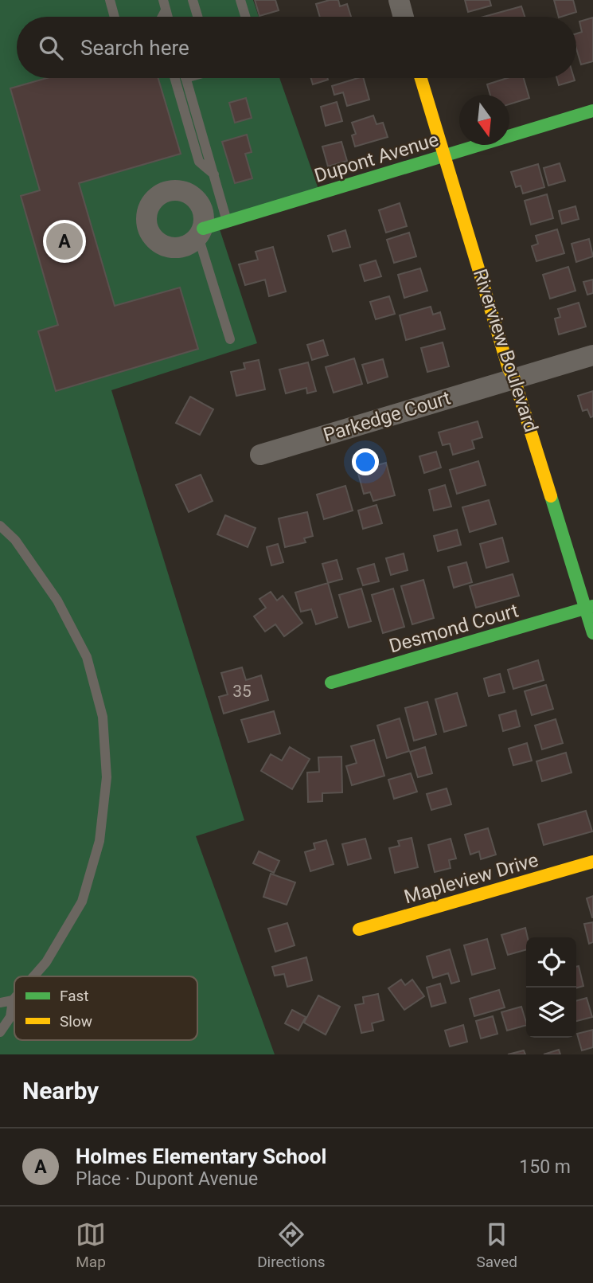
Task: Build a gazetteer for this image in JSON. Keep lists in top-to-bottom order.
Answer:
{
  "streets": {
    "street": [
      "Dupont Avenue",
      "Riverview Boulevard",
      "Parkedge Court",
      "Desmond Court",
      "Mapleview Drive"
    ]
  },
  "crossings": [
    ["Dupont Avenue", "Riverview Boulevard"],
    ["Riverview Boulevard", "Parkedge Court"],
    ["Riverview Boulevard", "Desmond Court"]
  ],
  "house_numbers": ["35"],
  "legend": ["Fast", "Slow"],
  "north": "bottom",
  "page": {
    "search": "Search here",
    "pins": "A",
    "heading": "Nearby",
    "list": [
      {
        "mark": "A",
        "name": "Holmes Elementary School",
        "note": "Place · Dupont Avenue",
        "value": "150 m"
      }
    ],
    "nav": ["Map", "Directions", "Saved"]
  }
}
